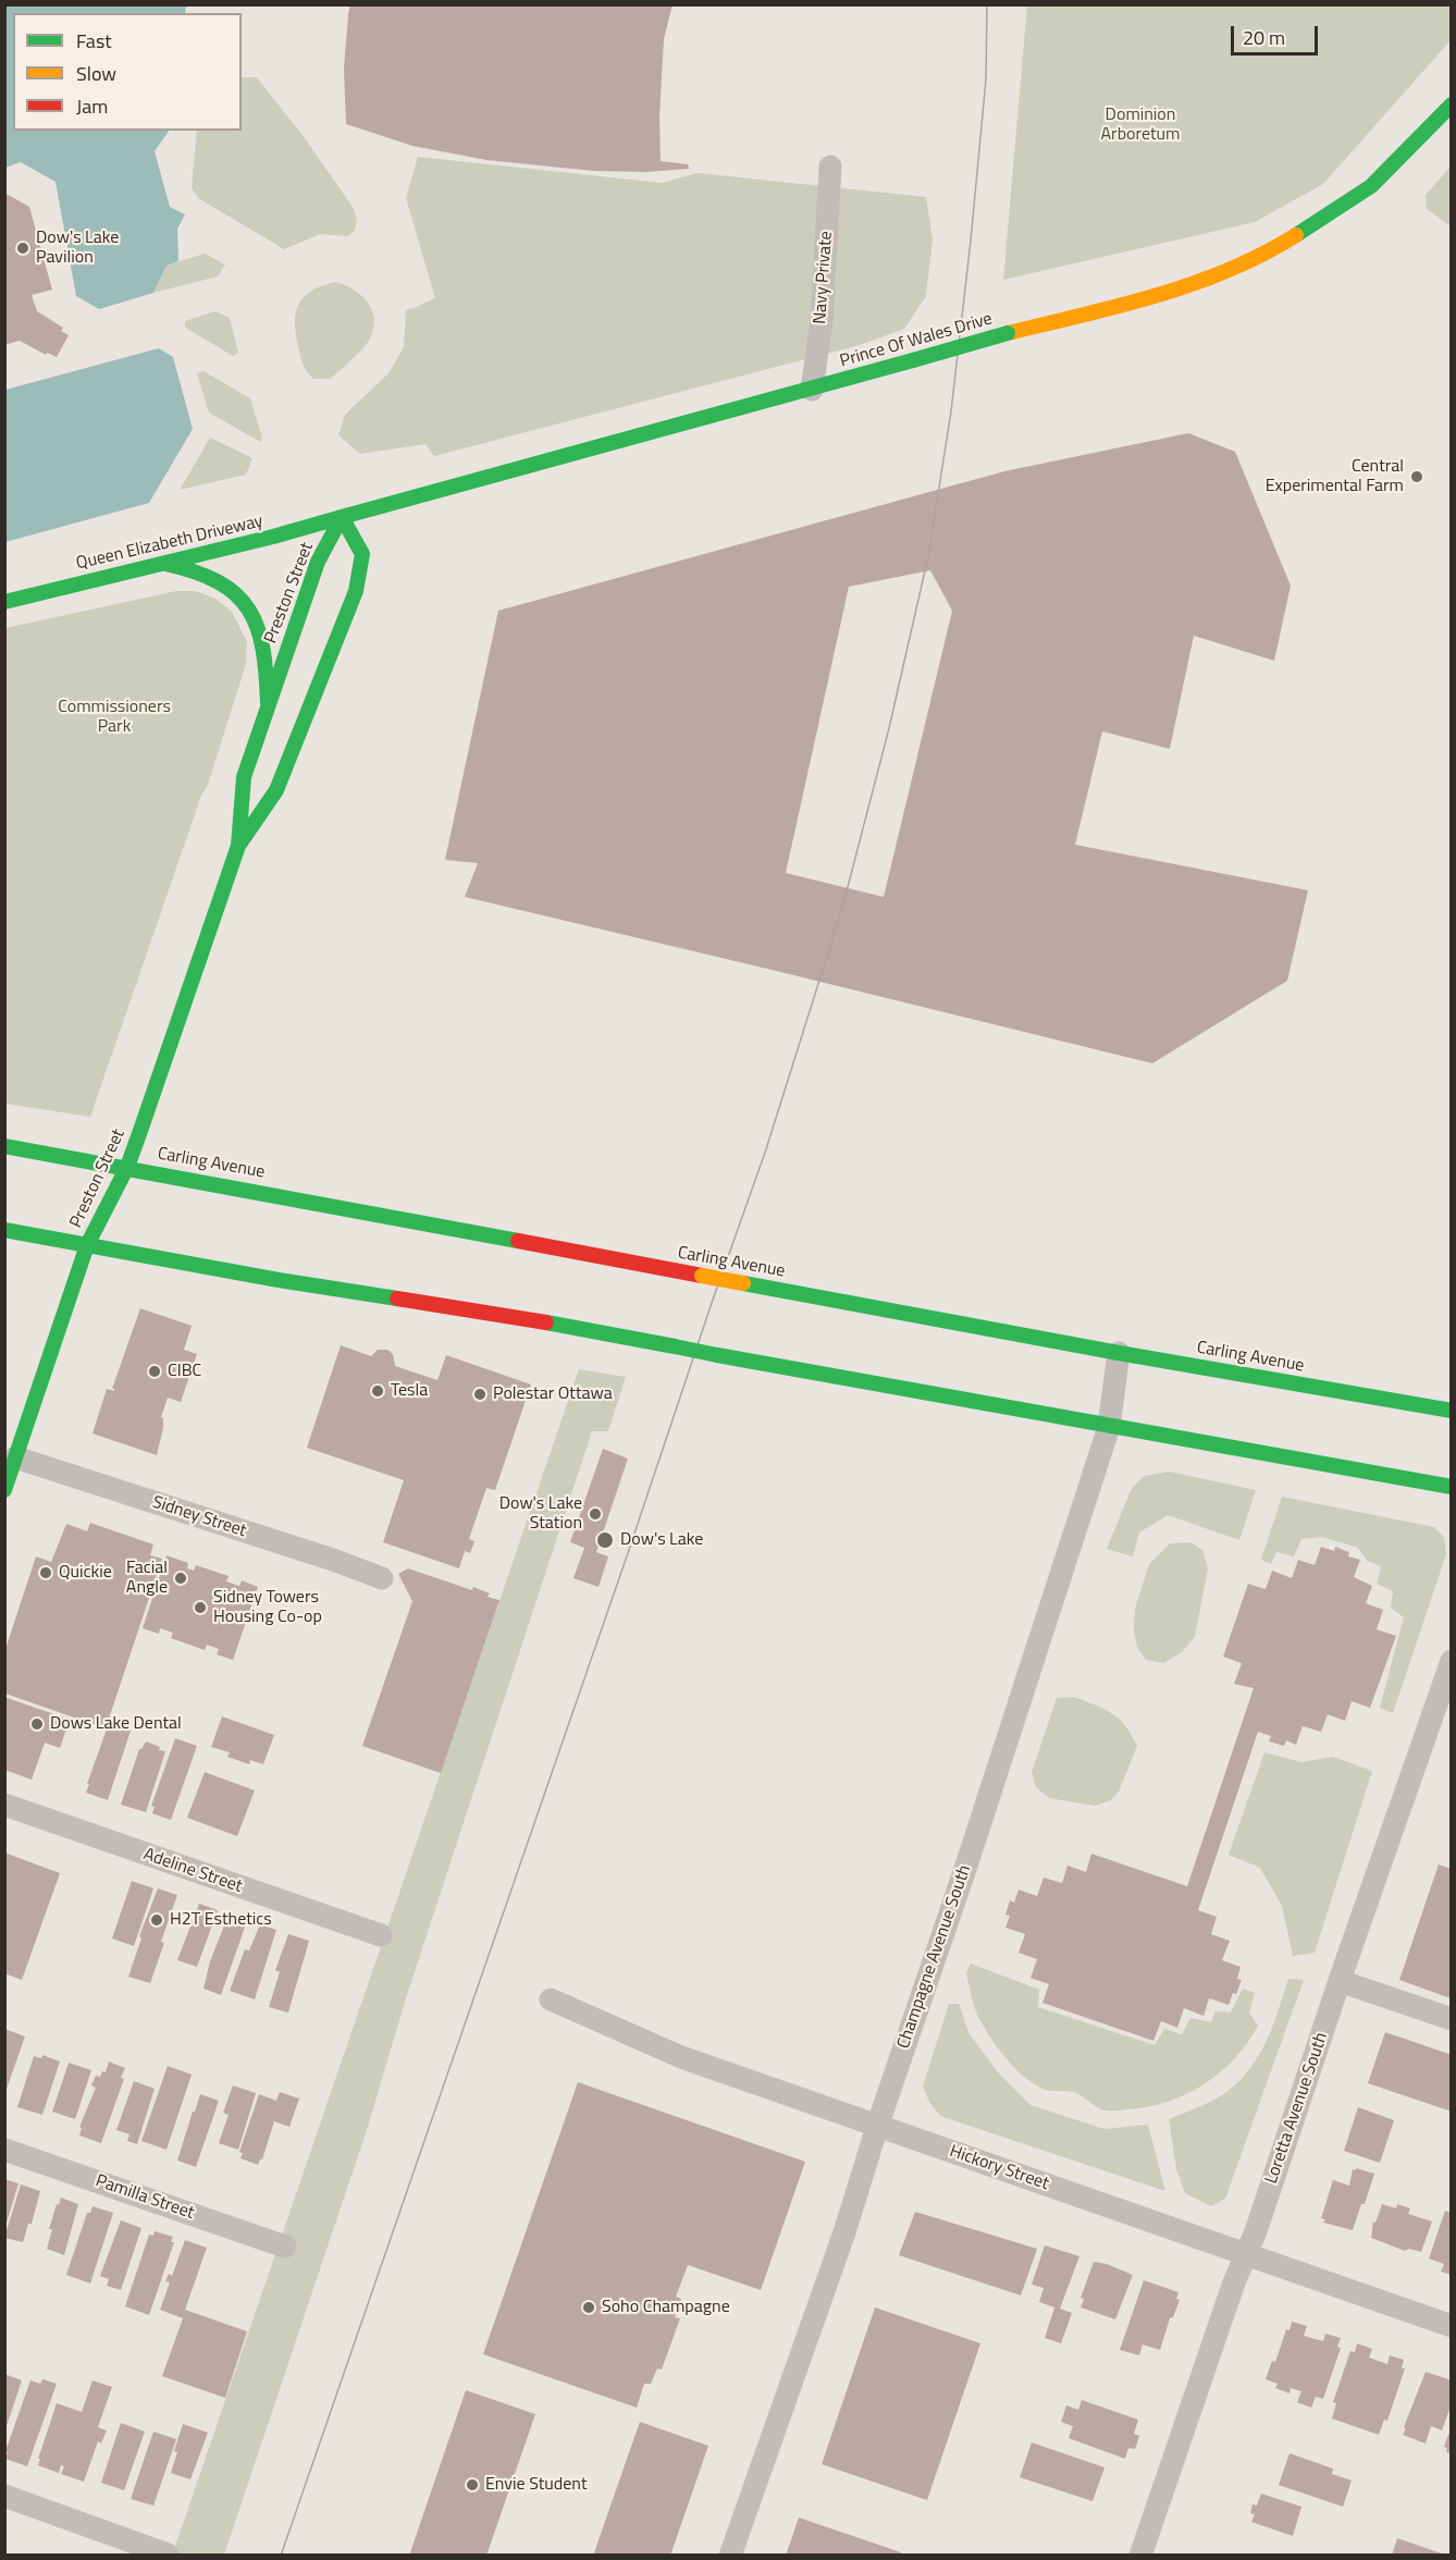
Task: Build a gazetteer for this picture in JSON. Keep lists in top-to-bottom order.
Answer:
{
  "streets": {
    "main road": [
      "Prince Of Wales Drive",
      "Queen Elizabeth Driveway",
      "Preston Street",
      "Carling Avenue"
    ],
    "street": [
      "Navy Private",
      "Sidney Street",
      "Adeline Street",
      "Champagne Avenue South",
      "Loretta Avenue South",
      "Hickory Street",
      "Pamilla Street"
    ]
  },
  "crossings": [
    ["Navy Private", "Prince Of Wales Drive"],
    ["Prince Of Wales Drive", "Queen Elizabeth Driveway"],
    ["Prince Of Wales Drive", "Preston Street"],
    ["Queen Elizabeth Driveway", "Preston Street"],
    ["Preston Street", "Carling Avenue"],
    ["Preston Street", "Sidney Street"],
    ["Carling Avenue", "Champagne Avenue South"],
    ["Champagne Avenue South", "Hickory Street"],
    ["Loretta Avenue South", "Hickory Street"]
  ],
  "parks": ["Dominion Arboretum", "Commissioners Park"],
  "places": [
    "Dow's Lake Pavilion",
    "Central Experimental Farm",
    "CIBC",
    "Tesla",
    "Polestar Ottawa",
    "Dow's Lake Station",
    "Dow's Lake",
    "Quickie",
    "Facial Angle",
    "Sidney Towers Housing Co-op",
    "Dows Lake Dental",
    "H2T Esthetics",
    "Soho Champagne",
    "Envie Student"
  ],
  "legend": ["Fast", "Slow", "Jam"],
  "scale_bar": "20 m"
}
